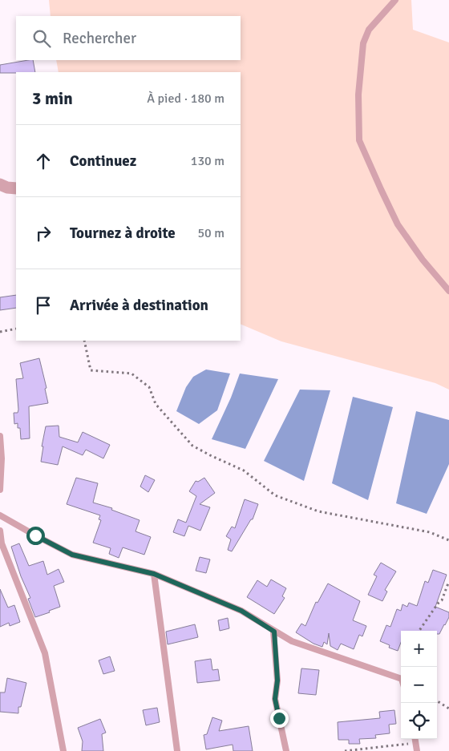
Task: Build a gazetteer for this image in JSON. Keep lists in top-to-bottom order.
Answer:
{
  "page": {
    "search": "Rechercher",
    "heading": ["3 min", "À pied · 180 m"],
    "list": [
      ["Continuez", "130 m"],
      ["Tournez à droite", "50 m"],
      "Arrivée à destination"
    ],
    "map_buttons": ["+", "−"]
  }
}
